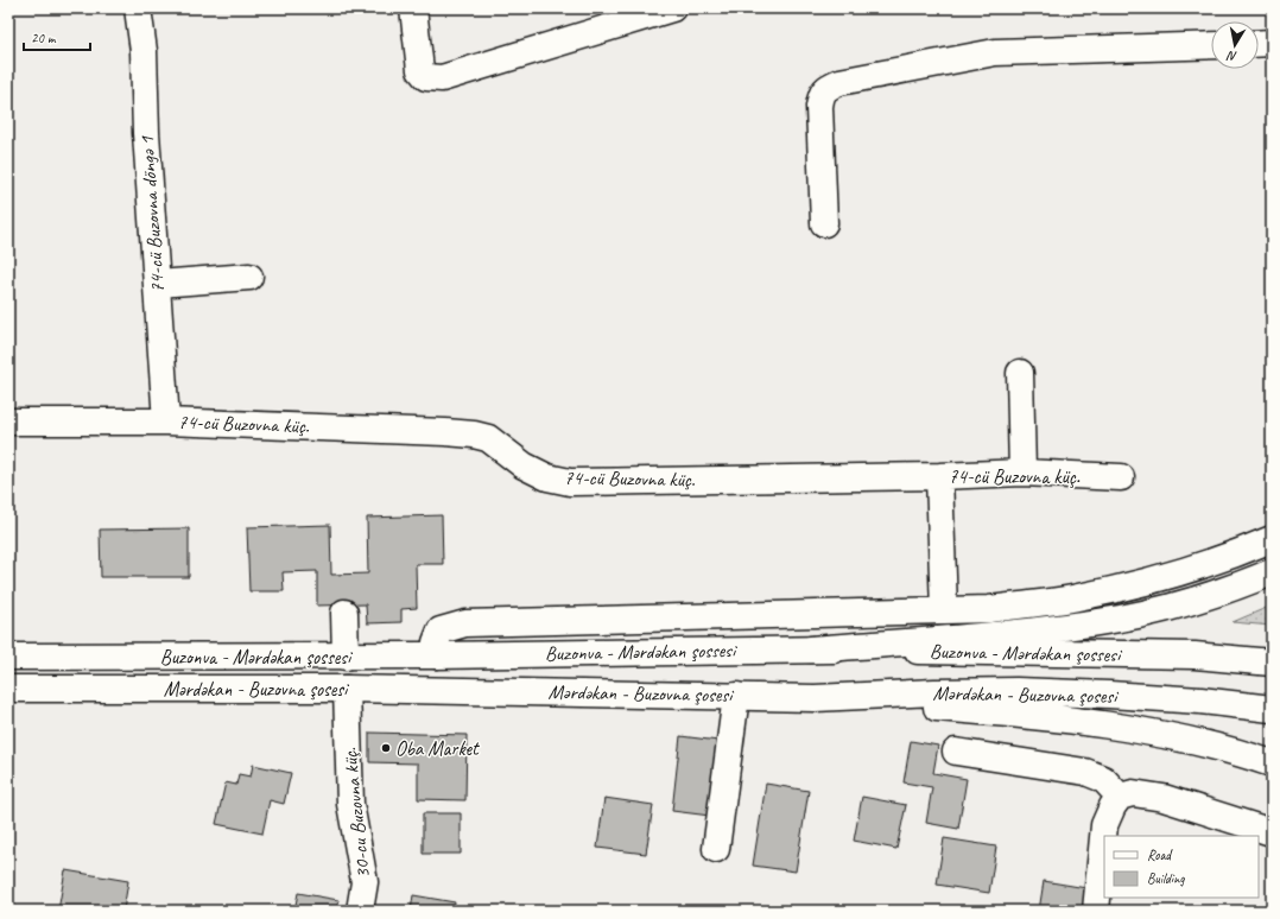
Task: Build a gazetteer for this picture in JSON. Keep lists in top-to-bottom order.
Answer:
{
  "streets": {
    "main road": [
      "74-cü Buzovna döngə 1",
      "74-cü Buzovna küç.",
      "Buzonva - Mərdəkan şossesi",
      "Mərdəkan - Buzovna şosesi",
      "30-cu Buzovna küç."
    ]
  },
  "crossings": [
    ["74-cü Buzovna döngə 1", "74-cü Buzovna küç."],
    ["Mərdəkan - Buzovna şosesi", "30-cu Buzovna küç."]
  ],
  "places": ["Oba Market"],
  "legend": ["Road", "Building"],
  "scale_bar": "20 m",
  "north": "bottom"
}
